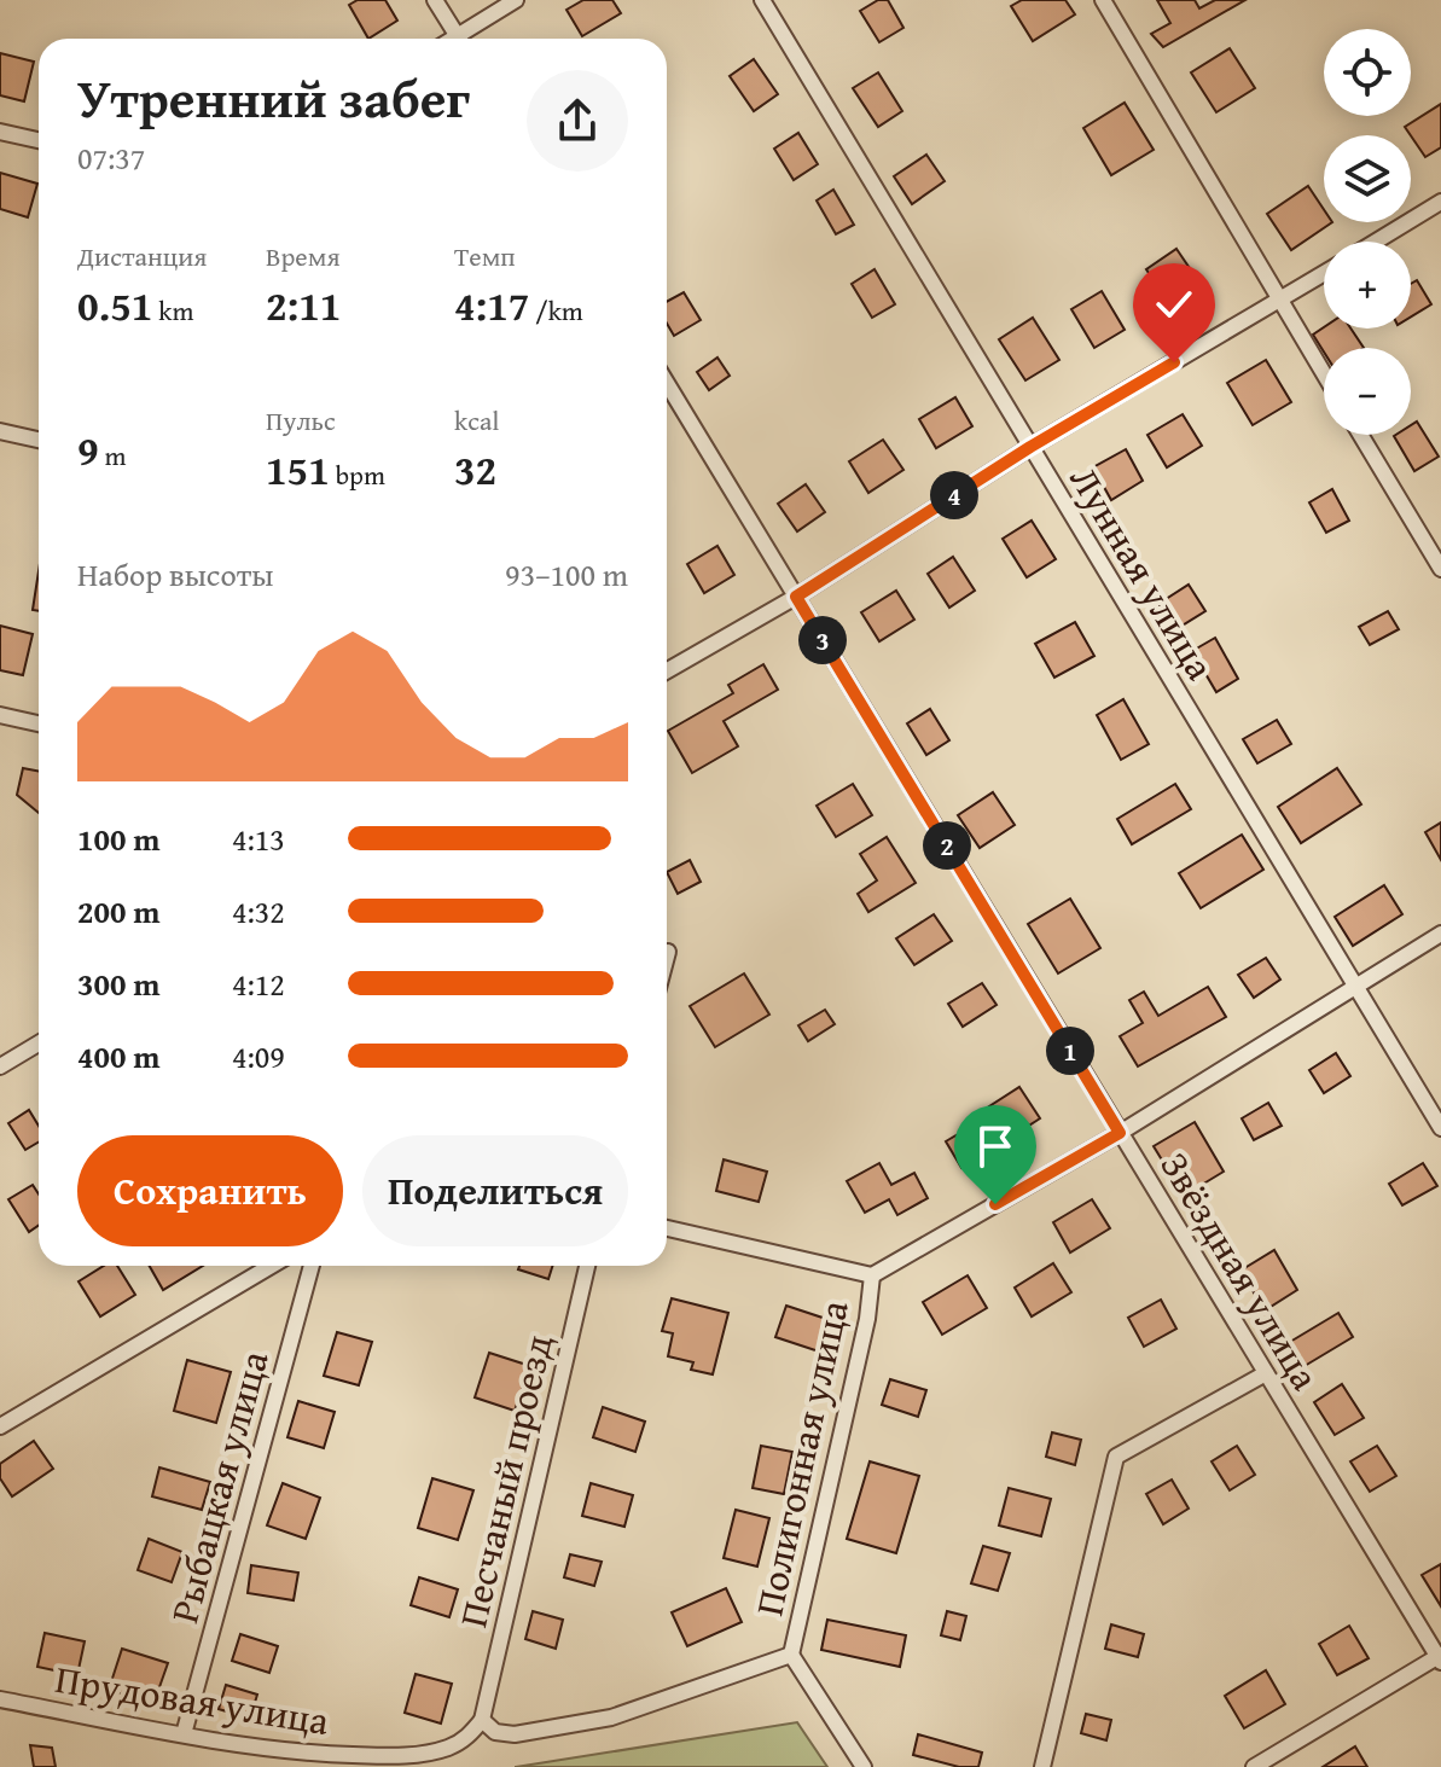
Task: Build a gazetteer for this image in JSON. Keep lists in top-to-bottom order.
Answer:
{
  "streets": {
    "street": [
      "Лунная улица",
      "Звёздная улица",
      "Полигонная улица",
      "Песчаный проезд",
      "Рыбацкая улица",
      "Прудовая улица"
    ]
  },
  "crossings": [
    ["Песчаный проезд", "Прудовая улица"],
    ["Рыбацкая улица", "Прудовая улица"]
  ],
  "page": {
    "map_buttons": ["+", "−"],
    "heading": ["Утренний забег", "07:37"],
    "stats": [
      ["Дистанция", "0.51 km"],
      ["Время", "2:11"],
      ["Темп", "4:17 /km"],
      ["9 m"],
      ["Пульс", "151 bpm"],
      ["kcal", "32"]
    ],
    "pins": [
      "4",
      "3",
      "2",
      "1"
    ],
    "chart": ["Набор высоты", "93–100 m"],
    "list": [
      {
        "name": "100 m",
        "note": "4:13"
      },
      {
        "name": "200 m",
        "note": "4:32"
      },
      {
        "name": "300 m",
        "note": "4:12"
      },
      {
        "name": "400 m",
        "note": "4:09"
      }
    ],
    "buttons": ["Сохранить", "Поделиться"]
  }
}
